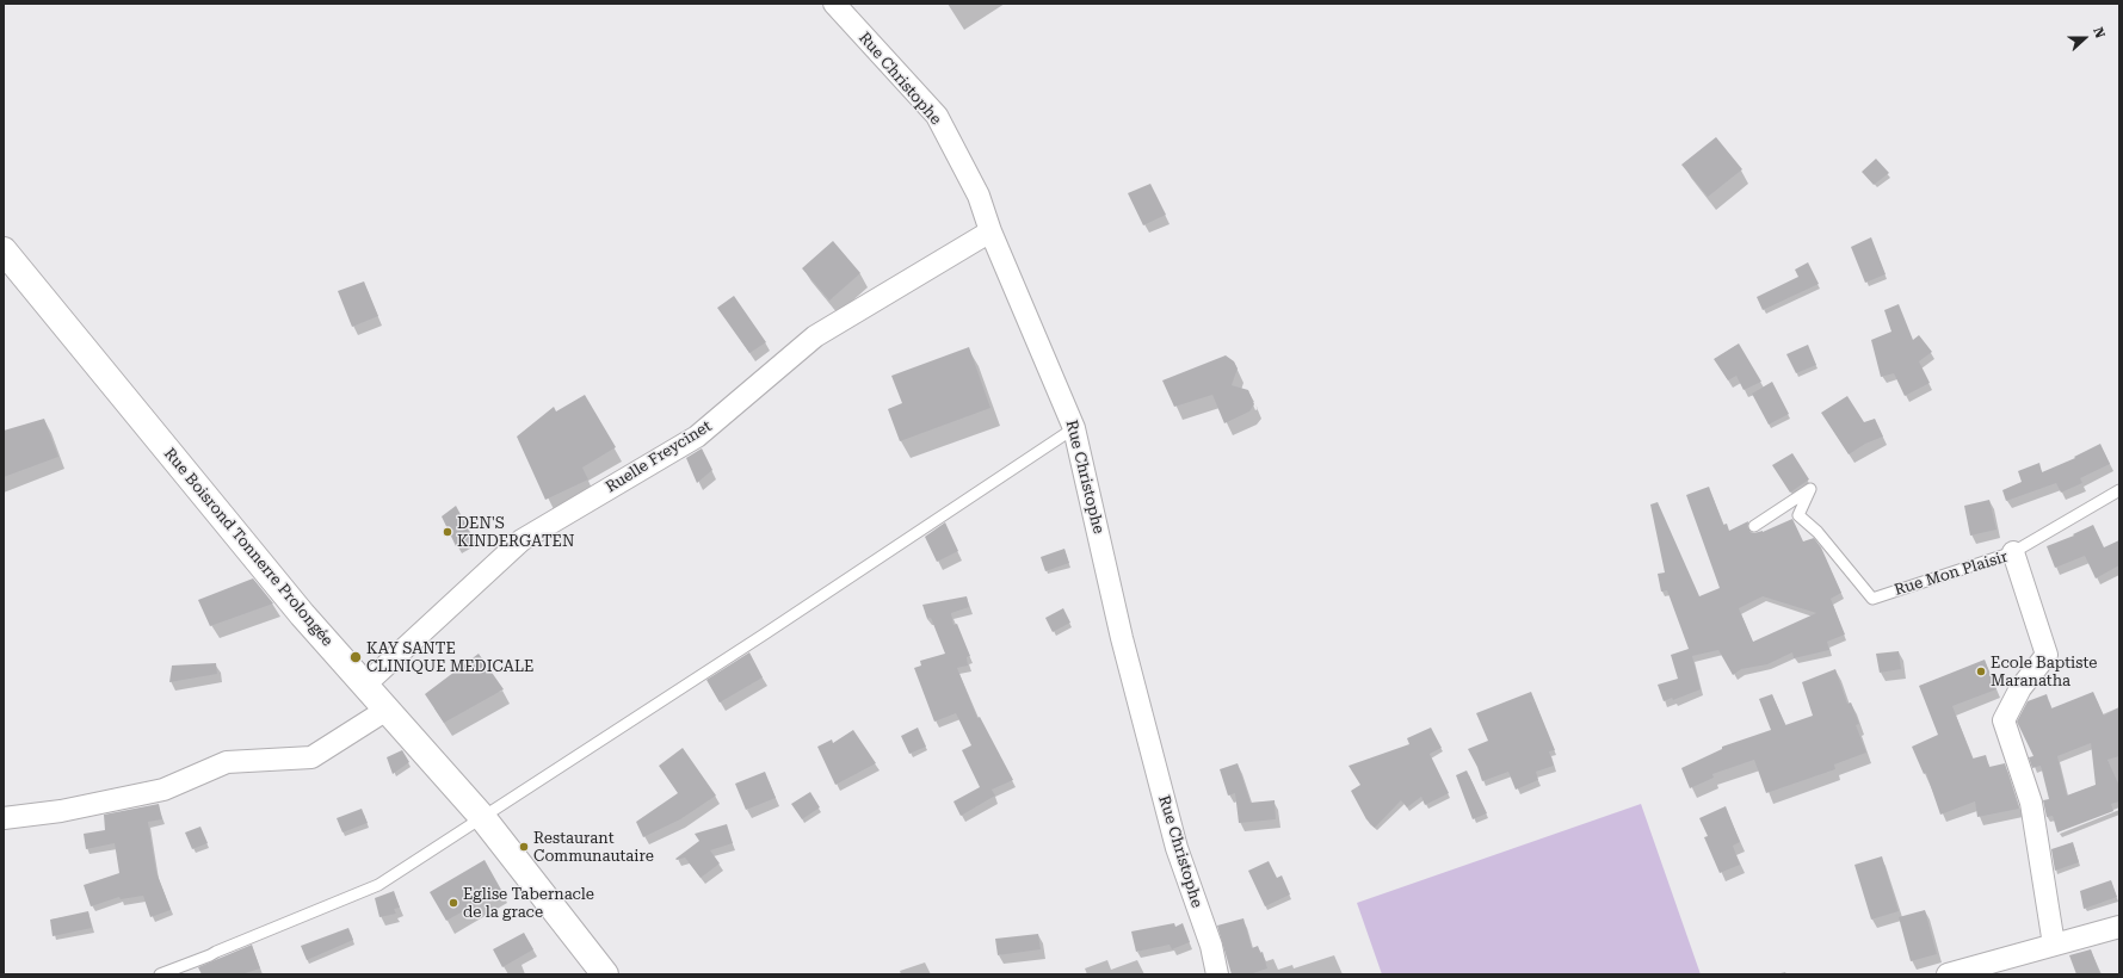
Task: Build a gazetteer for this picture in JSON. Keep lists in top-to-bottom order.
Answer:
{
  "streets": {
    "street": [
      "Rue Christophe",
      "Ruelle Freycinet",
      "Rue Boisrond Tonnerre Prolongée",
      "Rue Mon Plaisir"
    ]
  },
  "crossings": [
    ["Rue Christophe", "Ruelle Freycinet"],
    ["Ruelle Freycinet", "Rue Boisrond Tonnerre Prolongée"]
  ],
  "places": [
    "DEN'S KINDERGATEN",
    "KAY SANTE CLINIQUE MEDICALE",
    "Ecole Baptiste Maranatha",
    "Restaurant Communautaire",
    "Eglise Tabernacle de la grace"
  ],
  "north": "right"
}
